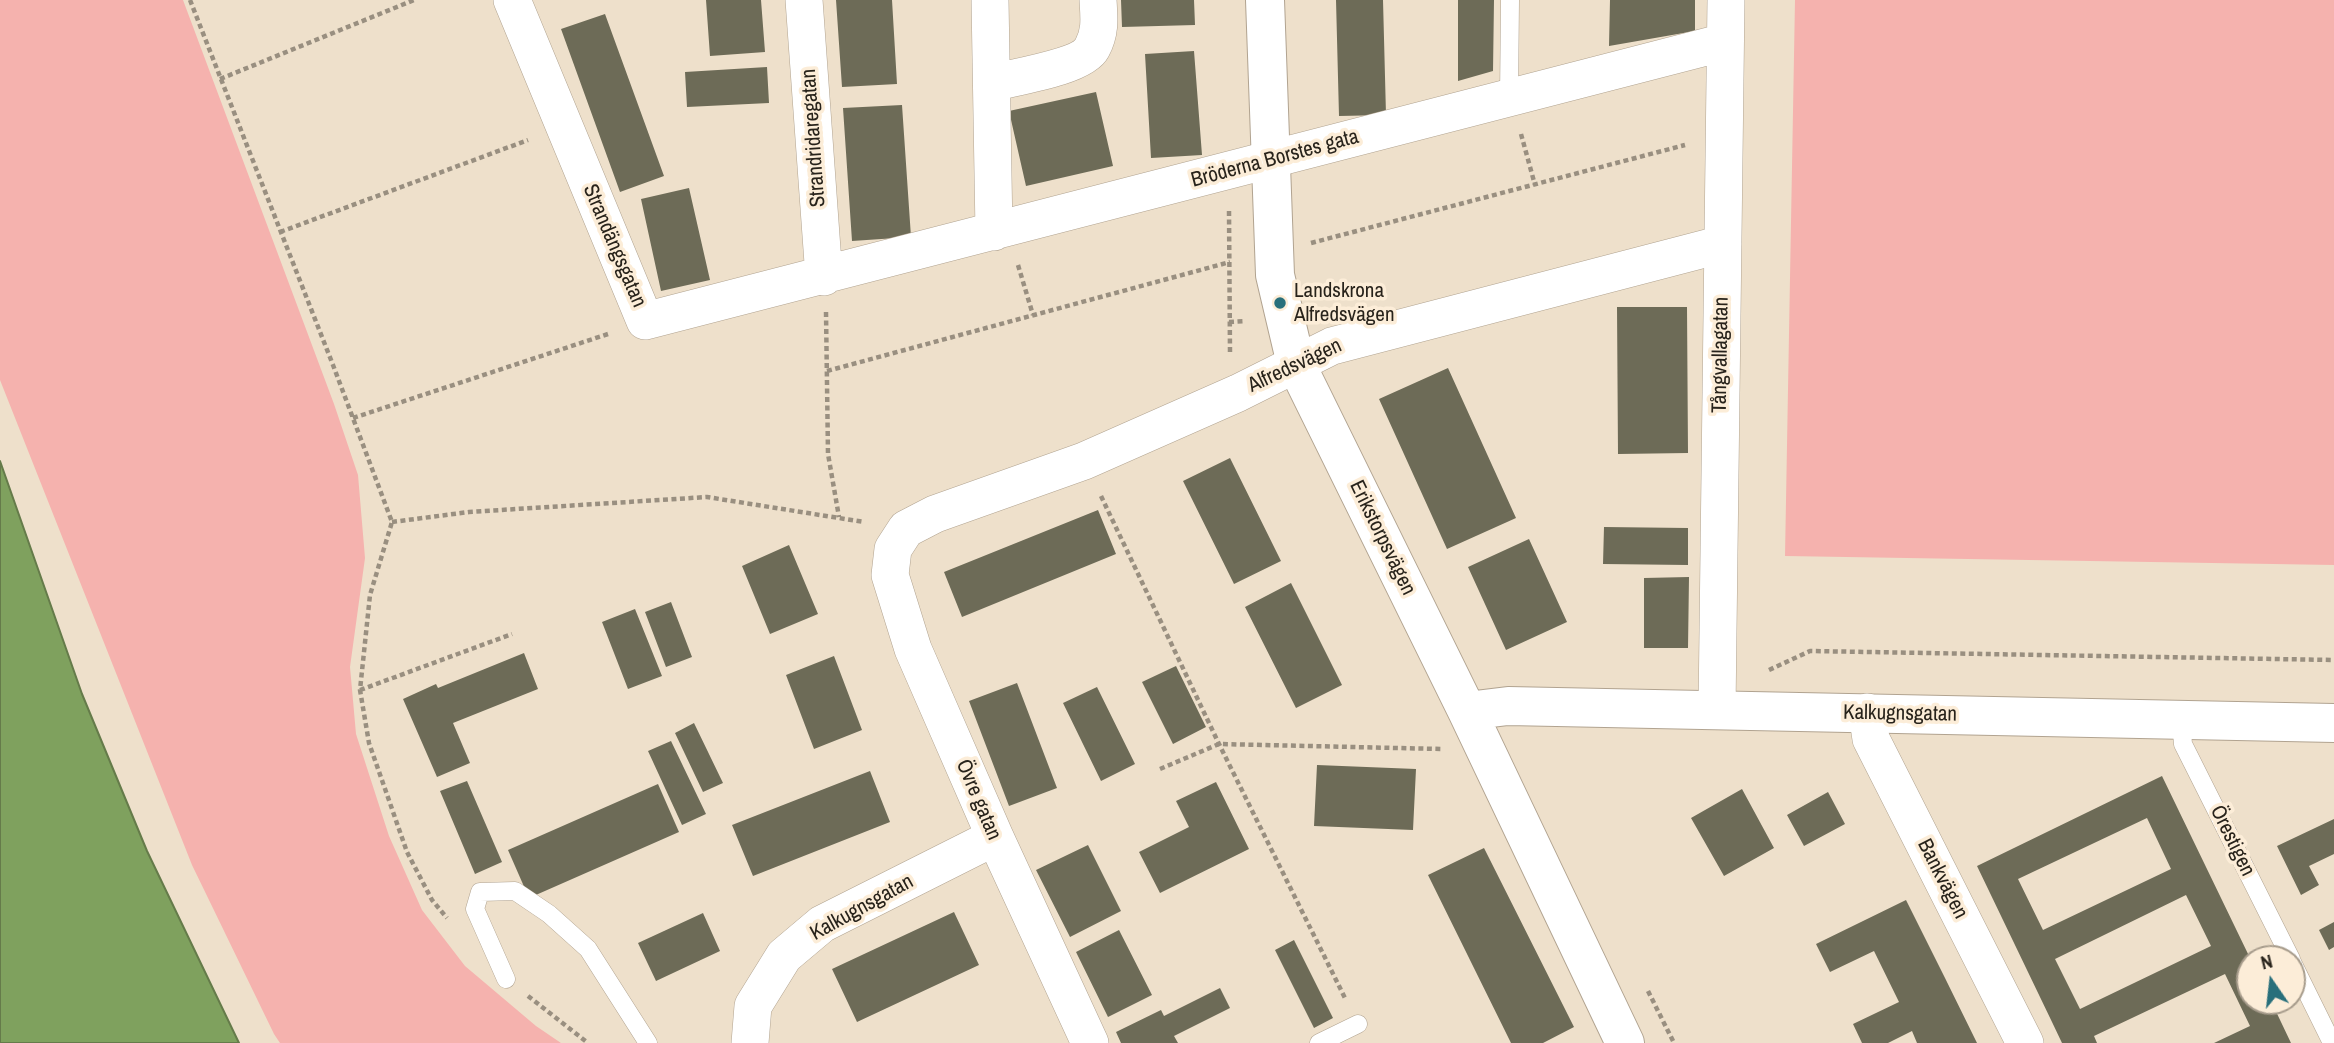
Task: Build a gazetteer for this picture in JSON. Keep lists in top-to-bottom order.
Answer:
{
  "streets": {
    "street": [
      "Strandridaregatan",
      "Bröderna Borstes gata",
      "Strandängsgatan",
      "Tångvallagatan",
      "Alfredsvägen",
      "Erikstorpsvägen",
      "Kalkugnsgatan",
      "Övre gatan",
      "Bankvägen"
    ],
    "lane": ["Örestigen"]
  },
  "crossings": [
    ["Strandridaregatan", "Bröderna Borstes gata"],
    ["Strandridaregatan", "Strandängsgatan"],
    ["Bröderna Borstes gata", "Strandängsgatan"],
    ["Bröderna Borstes gata", "Tångvallagatan"],
    ["Bröderna Borstes gata", "Erikstorpsvägen"],
    ["Tångvallagatan", "Alfredsvägen"],
    ["Tångvallagatan", "Kalkugnsgatan"],
    ["Alfredsvägen", "Erikstorpsvägen"],
    ["Alfredsvägen", "Övre gatan"],
    ["Erikstorpsvägen", "Kalkugnsgatan"],
    ["Kalkugnsgatan", "Övre gatan"],
    ["Kalkugnsgatan", "Örestigen"],
    ["Kalkugnsgatan", "Bankvägen"]
  ],
  "places": ["Landskrona Alfredsvägen"],
  "north": "top"
}
